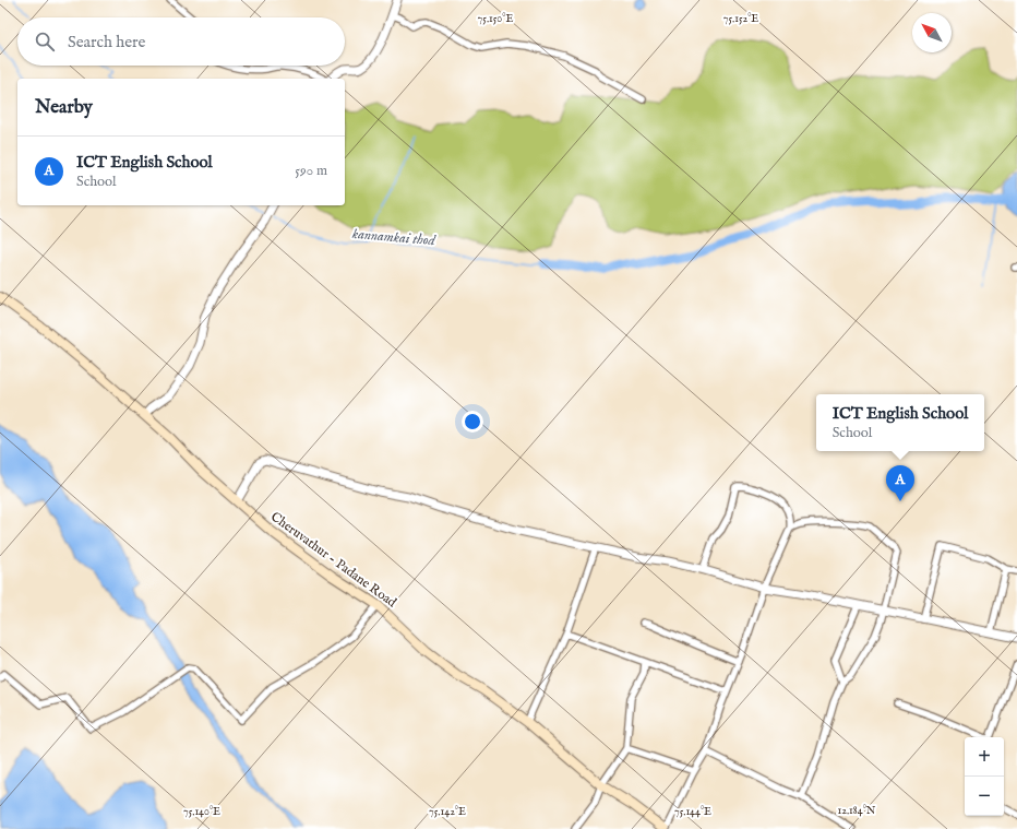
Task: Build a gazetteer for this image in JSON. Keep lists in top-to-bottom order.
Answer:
{
  "streets": {
    "main road": ["Cheruvathur - Padane Road"]
  },
  "water": ["kannamkai thod"],
  "north": "top left",
  "page": {
    "search": "Search here",
    "heading": "Nearby",
    "list": [
      {
        "mark": "A",
        "name": "ICT English School",
        "note": "School",
        "value": "590 m"
      }
    ],
    "popup": ["ICT English School", "School"],
    "pins": "A",
    "map_buttons": ["+", "−"]
  },
  "coordinates": [
    "75.150°E",
    "75.152°E",
    "12.184°N",
    "75.140°E",
    "75.142°E",
    "75.144°E"
  ]
}
